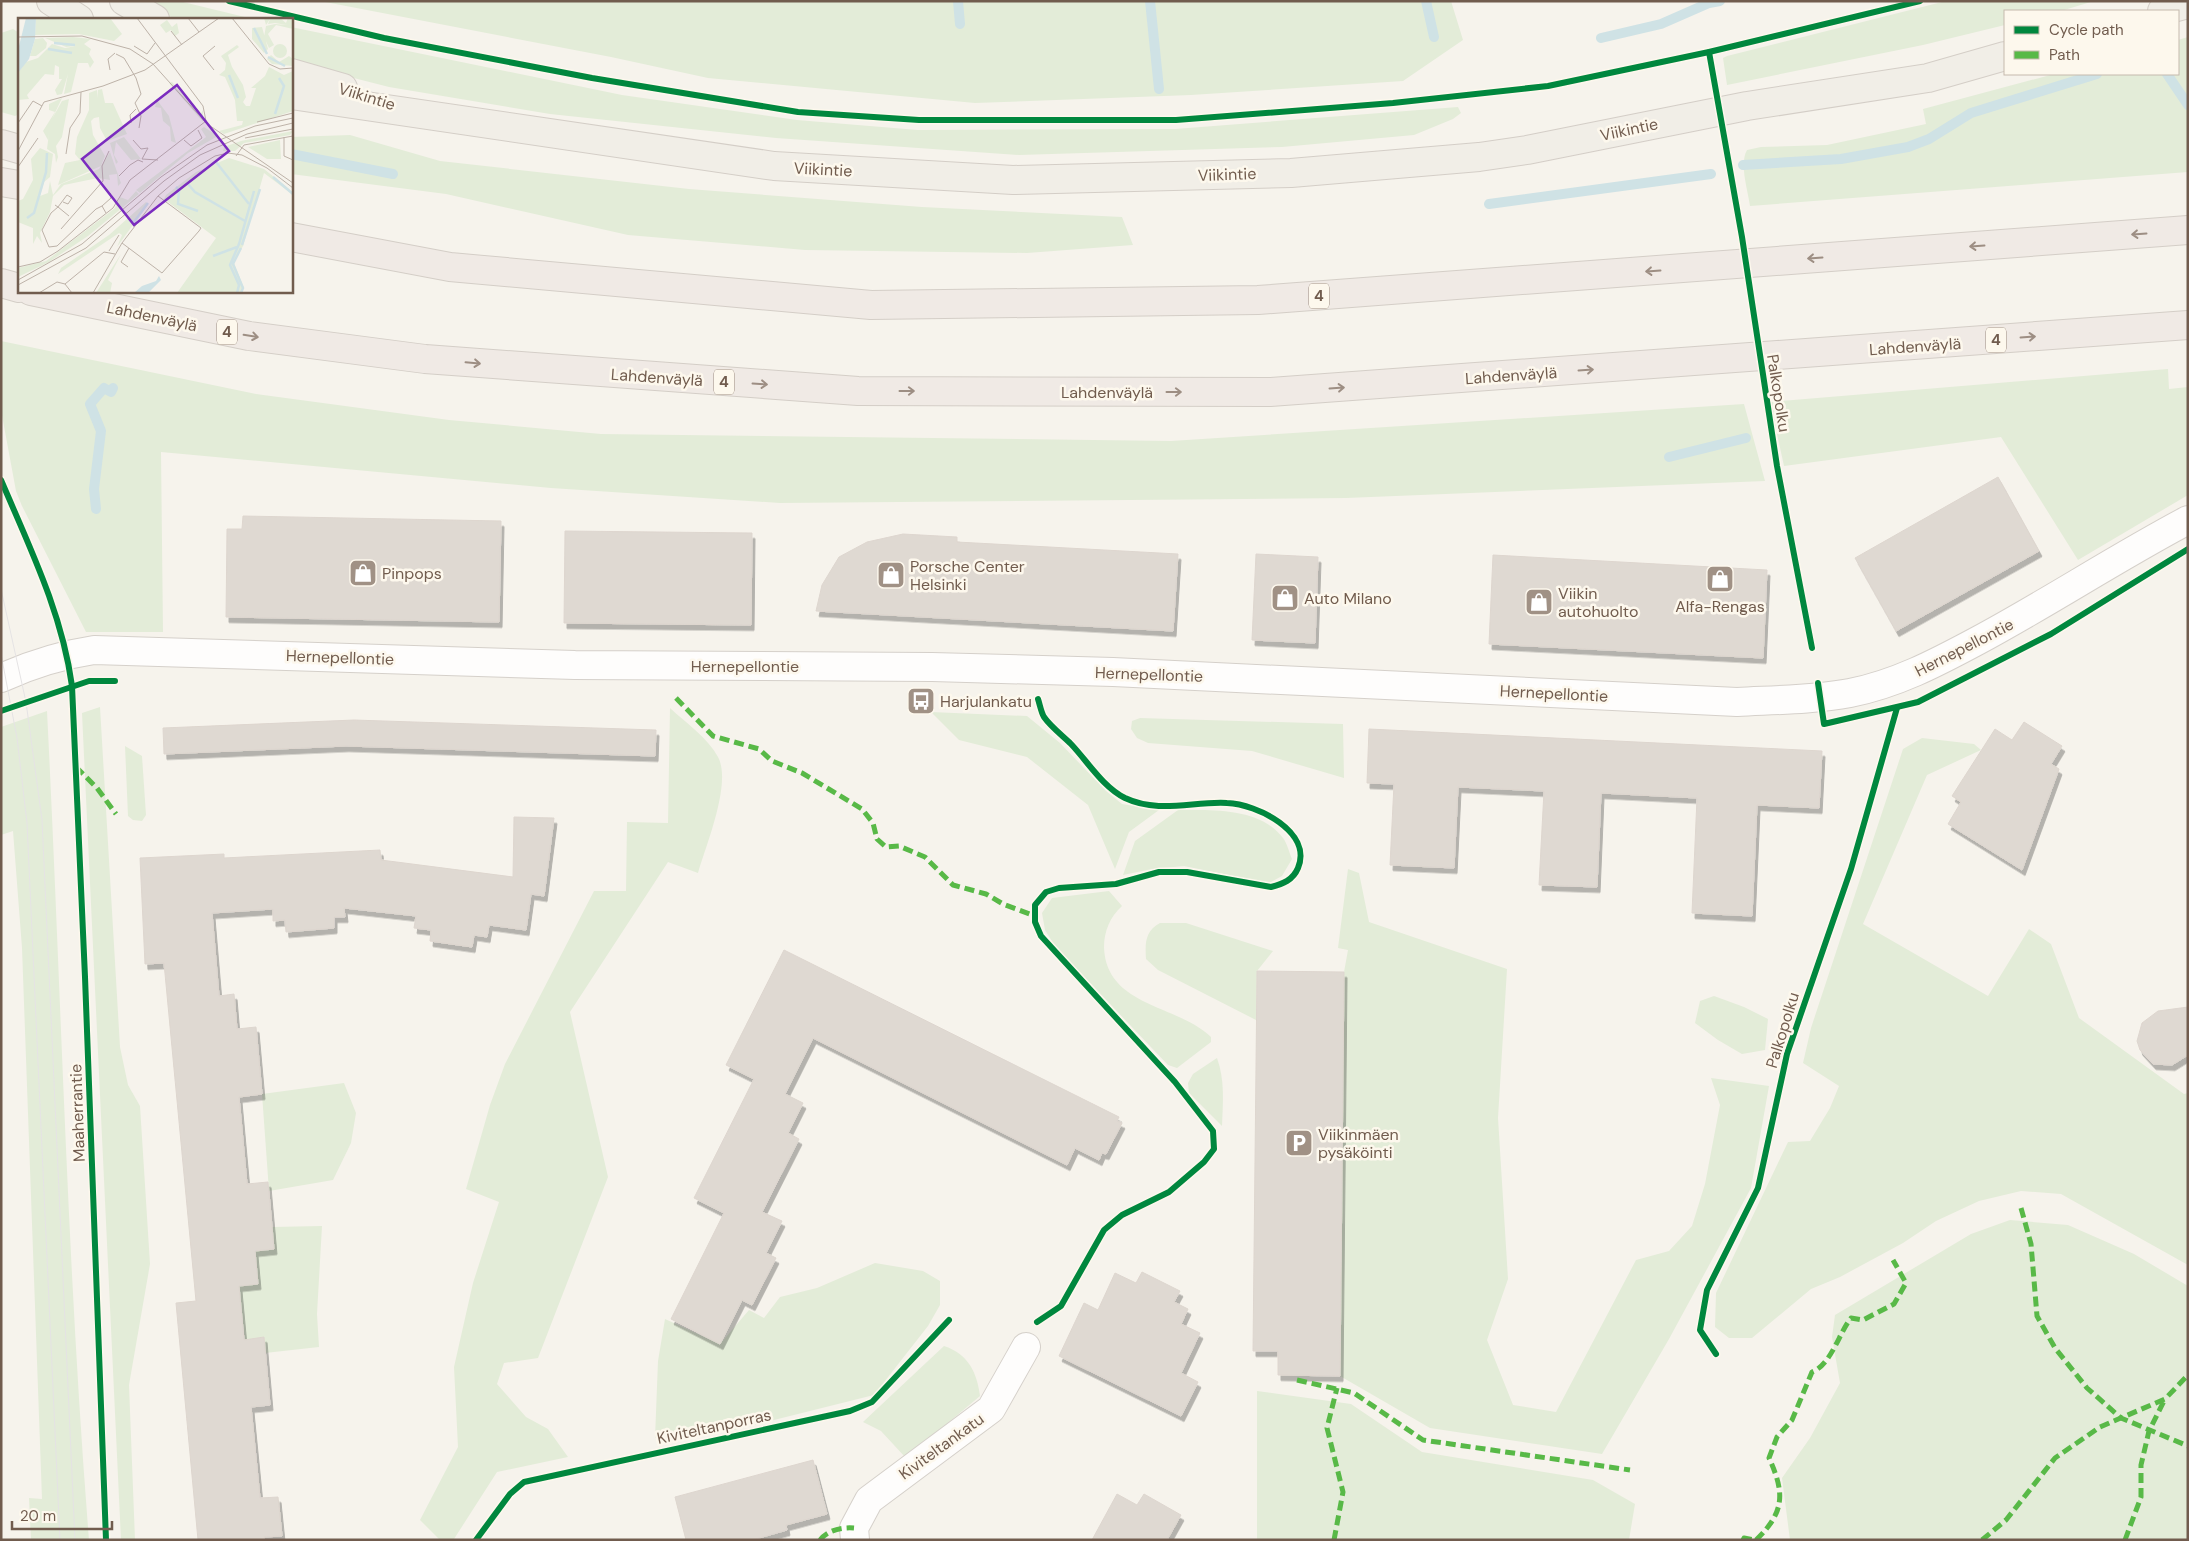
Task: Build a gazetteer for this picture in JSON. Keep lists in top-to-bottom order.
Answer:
{
  "streets": {
    "highway": ["4", "Lahdenväylä"],
    "main road": ["Viikintie"],
    "street": ["Hernepellontie", "Kiviteltankatu"],
    "cycle path": ["Palkopolku", "Maaherrantie", "Kiviteltanporras"]
  },
  "places": {
    "shop": [
      "Pinpops",
      "Porsche Center Helsinki",
      "Alfa-Rengas",
      "Auto Milano",
      "Viikin autohuolto"
    ],
    "bus stop": ["Harjulankatu"],
    "parking": ["Viikinmäen pysäköinti"]
  },
  "legend": ["Cycle path", "Path"],
  "scale_bar": "20 m"
}
